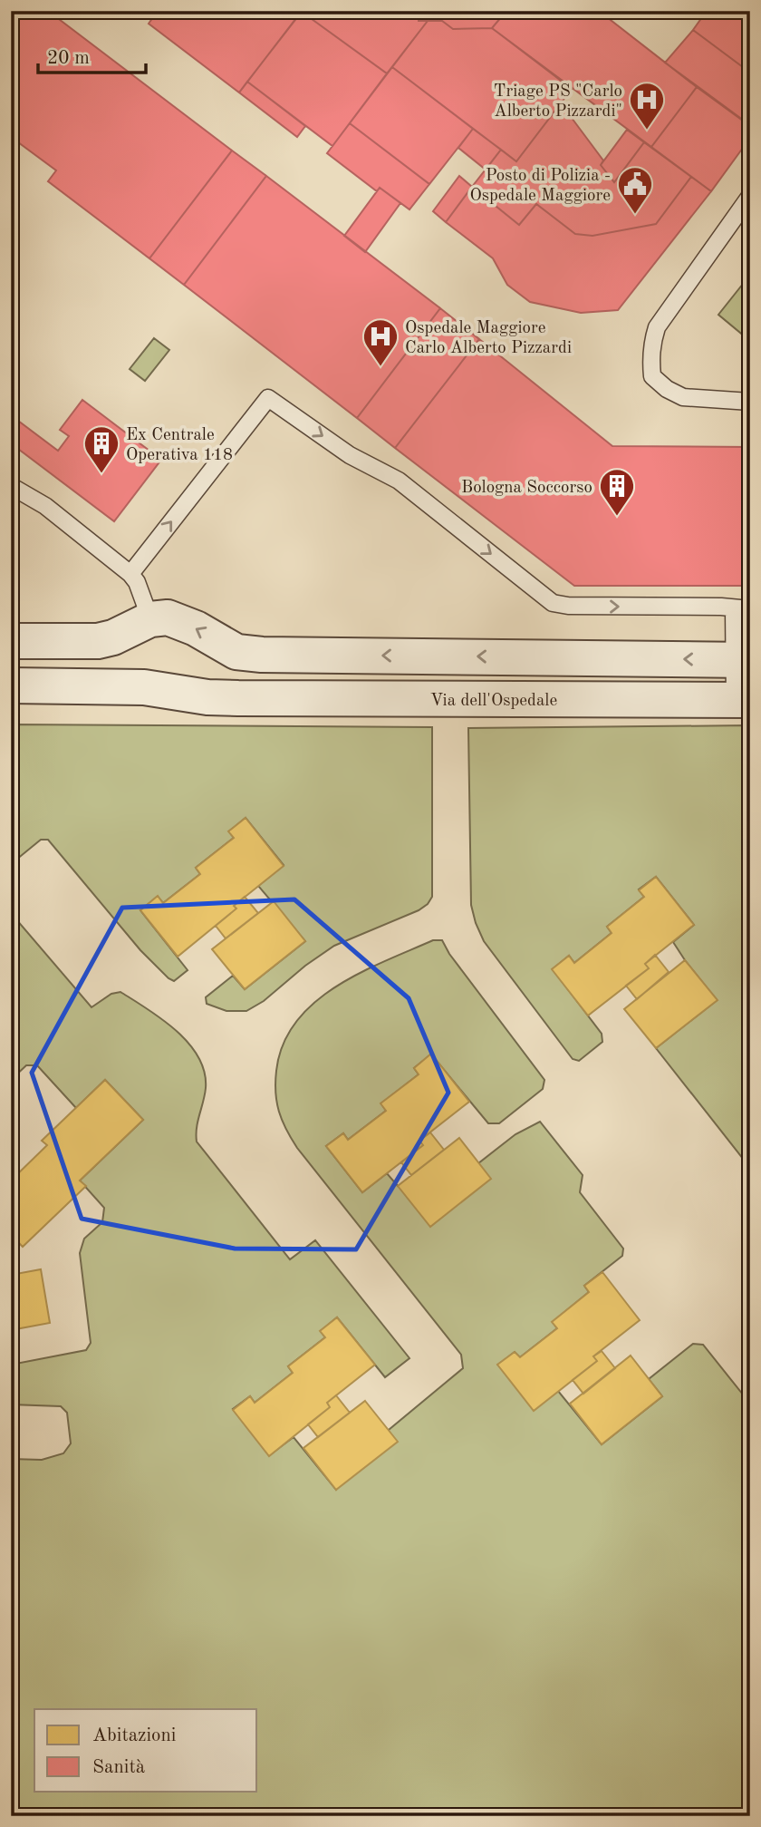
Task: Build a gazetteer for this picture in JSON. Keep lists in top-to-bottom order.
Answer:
{
  "streets": {
    "street": ["Via dell'Ospedale"]
  },
  "places": {
    "hospital": ["Triage PS \"Carlo Alberto Pizzardi\"", "Ospedale Maggiore Carlo Alberto Pizzardi"],
    "public building": ["Posto di Polizia - Ospedale Maggiore"],
    "building": ["Ex Centrale Operativa 118", "Bologna Soccorso"]
  },
  "legend": ["Abitazioni", "Sanità"],
  "scale_bar": "20 m"
}
